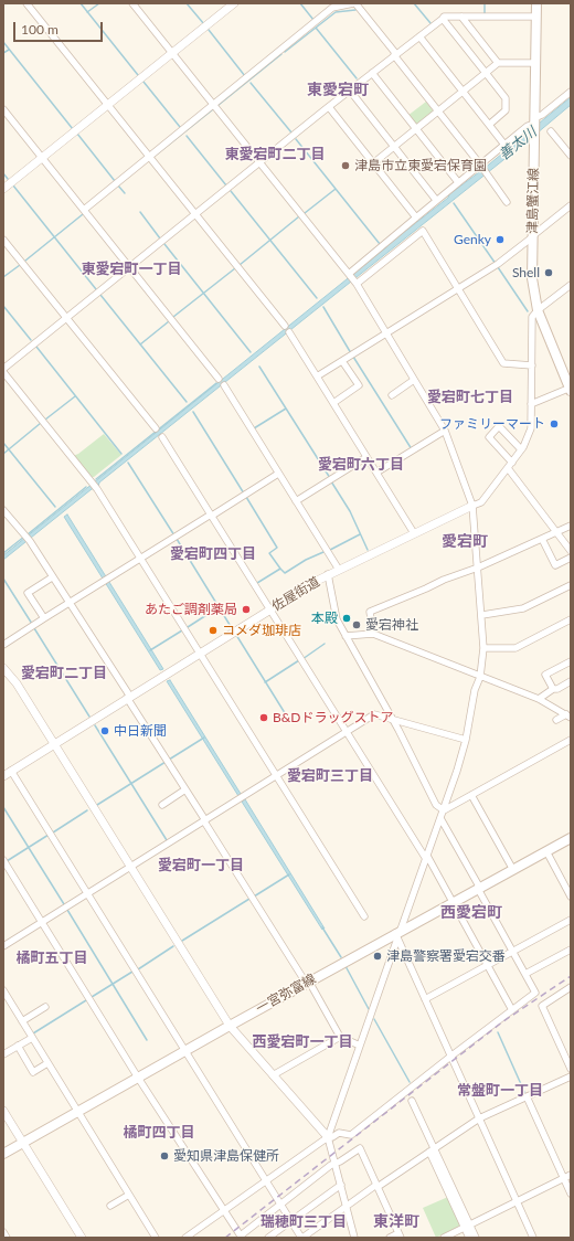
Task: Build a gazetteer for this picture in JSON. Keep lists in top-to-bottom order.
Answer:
{
  "streets": {
    "main road": ["津島蟹江線", "一宮弥富線"],
    "street": ["佐屋街道"]
  },
  "districts": [
    "東愛宕町",
    "東愛宕町二丁目",
    "東愛宕町一丁目",
    "愛宕町七丁目",
    "愛宕町六丁目",
    "愛宕町",
    "愛宕町四丁目",
    "愛宕町二丁目",
    "愛宕町三丁目",
    "愛宕町一丁目",
    "西愛宕町",
    "橘町五丁目",
    "西愛宕町一丁目",
    "常盤町一丁目",
    "橘町四丁目",
    "東洋町",
    "瑞穂町三丁目"
  ],
  "water": ["善太川"],
  "places": [
    "津島市立東愛宕保育園",
    "Genky",
    "Shell",
    "ファミリーマート",
    "あたご調剤薬局",
    "本殿",
    "愛宕神社",
    "コメダ珈琲店",
    "B&Dドラッグストア",
    "中日新聞",
    "津島警察署愛宕交番",
    "愛知県津島保健所"
  ],
  "scale_bar": "100 m"
}
